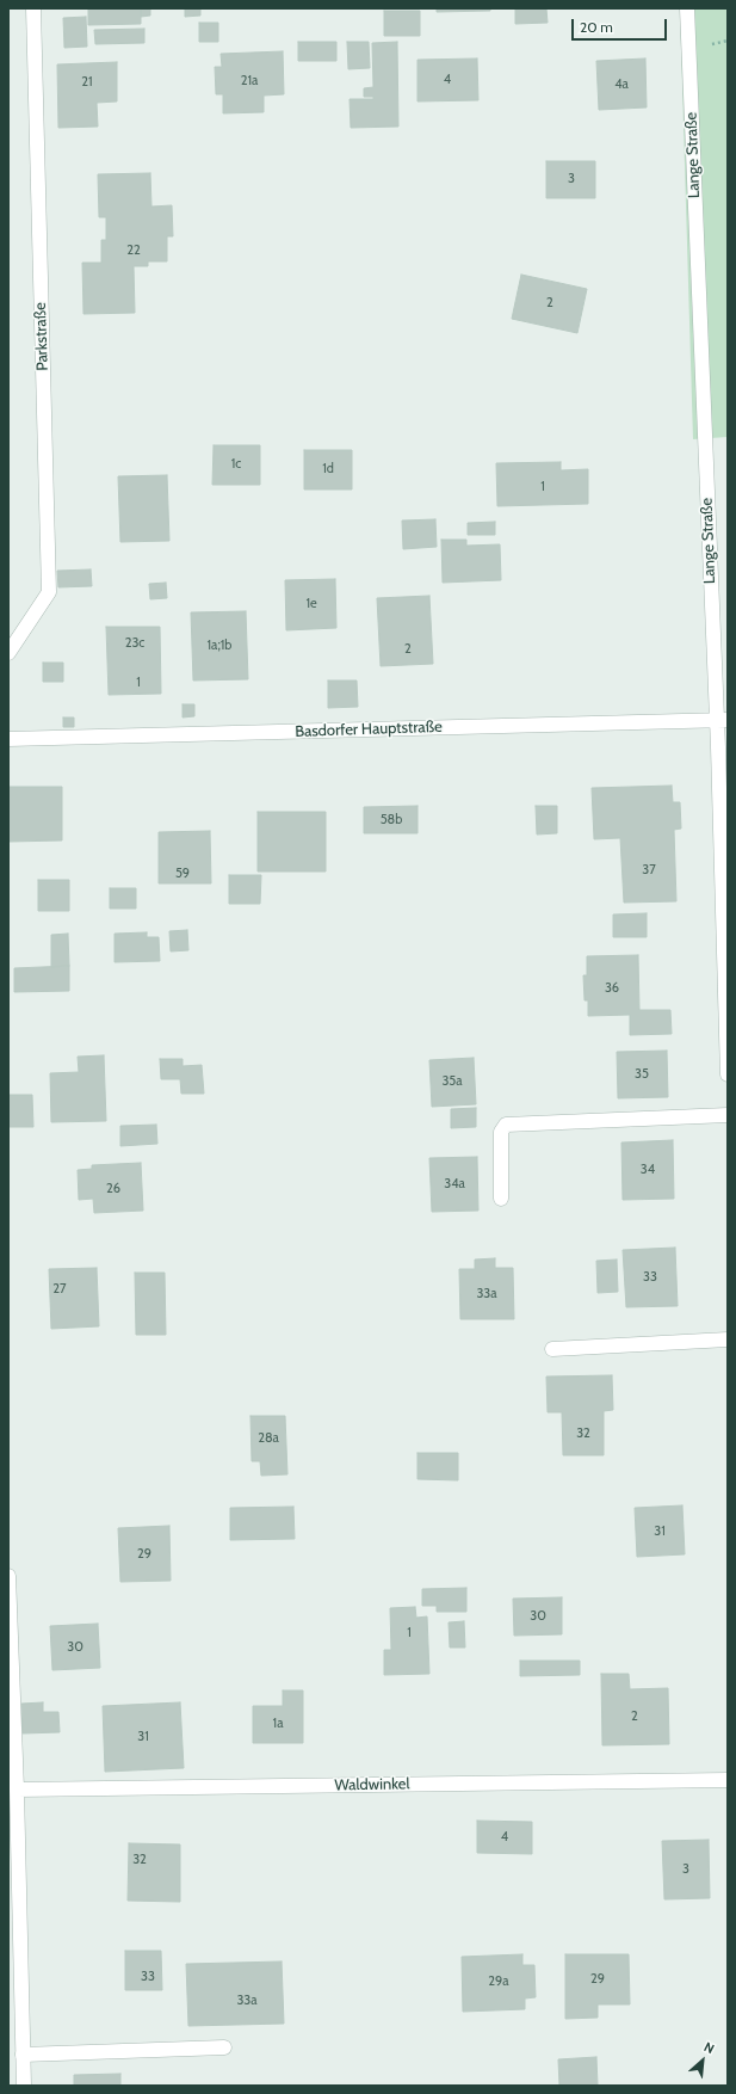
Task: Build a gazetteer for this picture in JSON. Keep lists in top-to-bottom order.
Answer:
{
  "streets": {
    "street": [
      "Lange Straße",
      "Parkstraße",
      "Basdorfer Hauptstraße",
      "Waldwinkel"
    ]
  },
  "crossings": [
    ["Lange Straße", "Basdorfer Hauptstraße"]
  ],
  "house_numbers": [
    "4",
    "21a",
    "21",
    "4a",
    "3",
    "22",
    "2",
    "1c",
    "1d",
    "1",
    "1e",
    "23c",
    "1a;1b",
    "2",
    "1",
    "58b",
    "37",
    "59",
    "36",
    "35",
    "35a",
    "34",
    "34a",
    "26",
    "33",
    "27",
    "33a",
    "32",
    "28a",
    "31",
    "29",
    "30",
    "1",
    "30",
    "2",
    "1a",
    "31",
    "4",
    "32",
    "3",
    "33",
    "29",
    "29a",
    "33a"
  ],
  "scale_bar": "20 m",
  "north": "top right"
}
